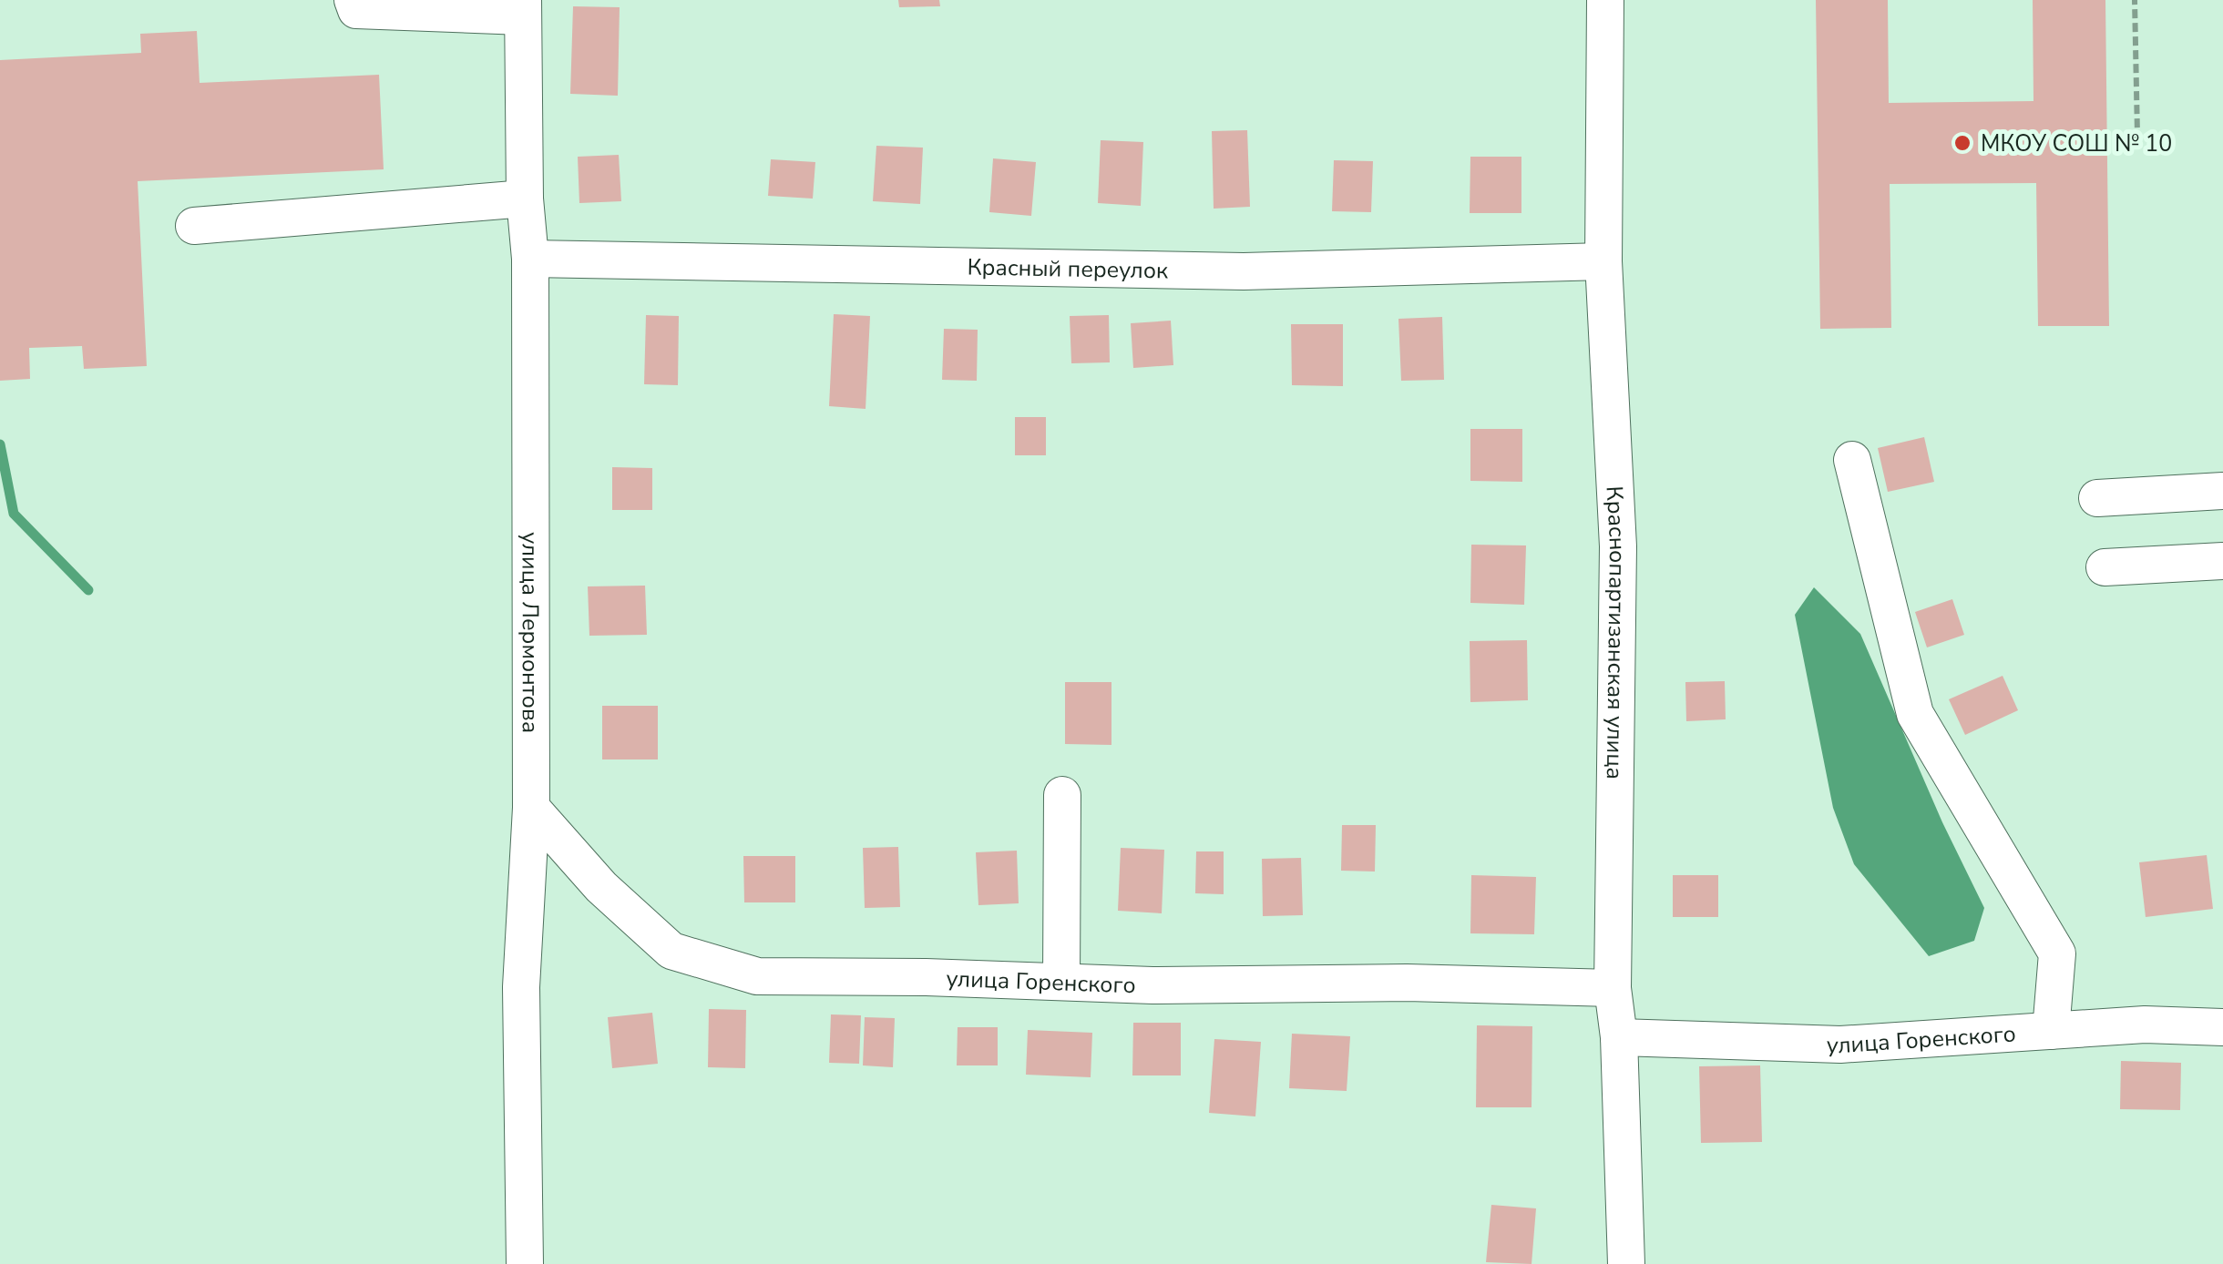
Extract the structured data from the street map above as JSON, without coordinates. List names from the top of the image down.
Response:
{
  "streets": {
    "street": [
      "Красный переулок",
      "улица Лермонтова",
      "Краснопартизанская улица",
      "улица Горенского"
    ]
  },
  "crossings": [
    ["Красный переулок", "улица Лермонтова"],
    ["Красный переулок", "Краснопартизанская улица"],
    ["улица Лермонтова", "улица Горенского"],
    ["Краснопартизанская улица", "улица Горенского"]
  ],
  "places": ["МКОУ СОШ № 10"]
}
